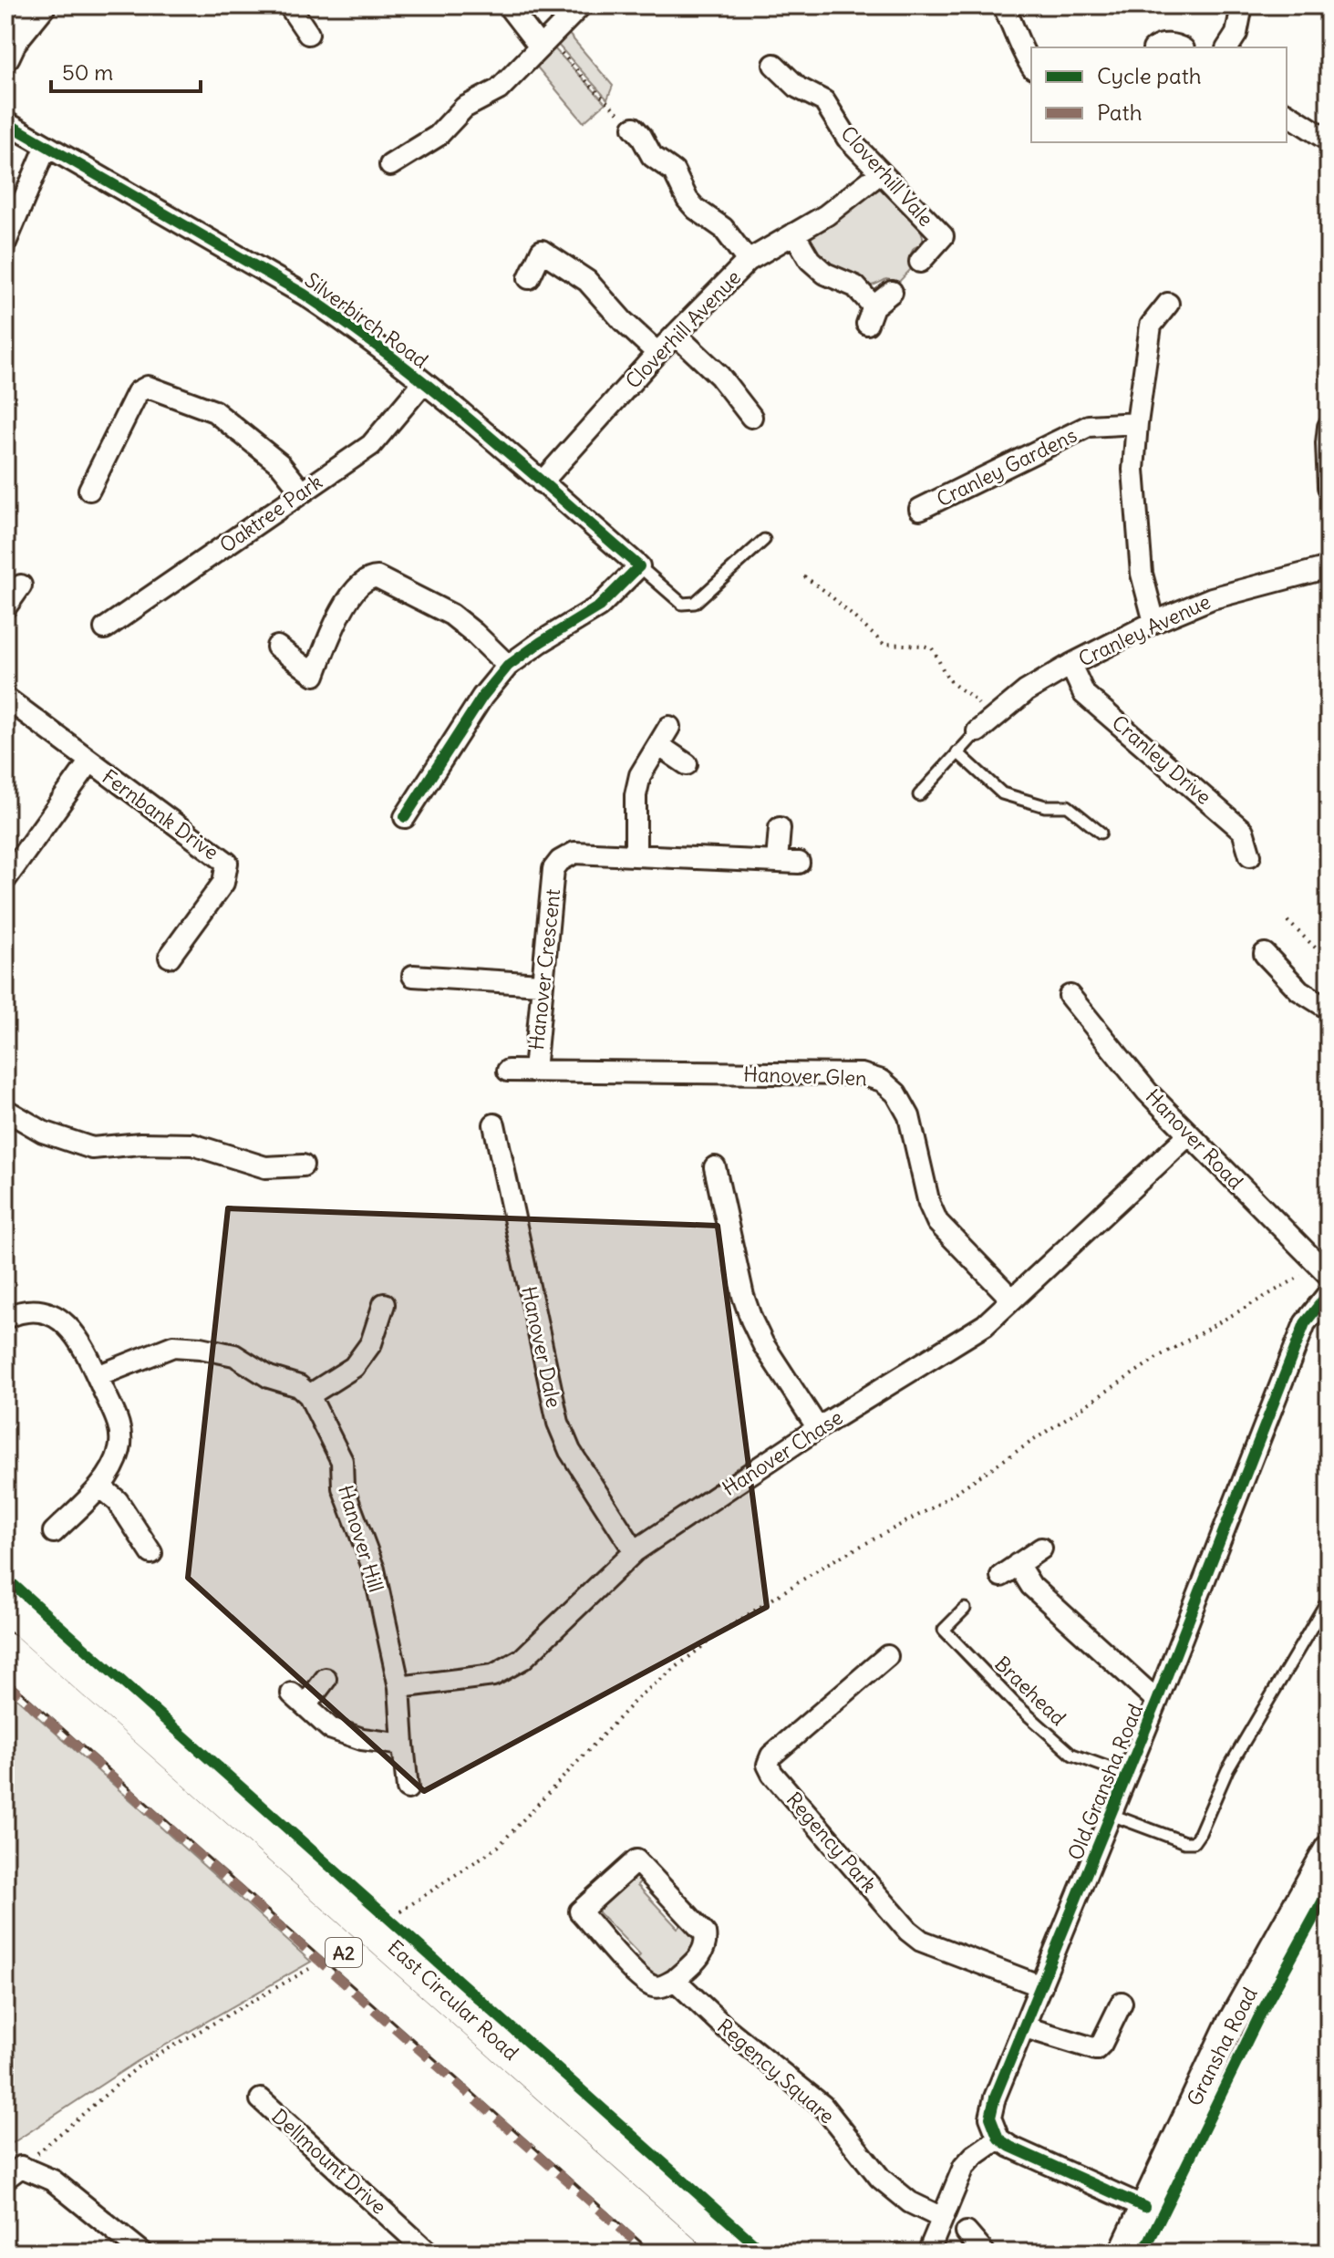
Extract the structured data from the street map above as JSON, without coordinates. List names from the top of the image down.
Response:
{
  "streets": {
    "highway": ["A2", "East Circular Road"],
    "street": [
      "Cloverhill Vale",
      "Silverbirch Road",
      "Cloverhill Avenue",
      "Cranley Gardens",
      "Oaktree Park",
      "Cranley Avenue",
      "Cranley Drive",
      "Fernbank Drive",
      "Hanover Crescent",
      "Hanover Glen",
      "Hanover Road",
      "Hanover Dale",
      "Hanover Chase",
      "Hanover Hill",
      "Old Gransha Road",
      "Regency Park",
      "Gransha Road",
      "Regency Square",
      "Dellmount Drive"
    ],
    "lane": ["Braehead"]
  },
  "crossings": [
    ["Cloverhill Vale", "Cloverhill Avenue"],
    ["Silverbirch Road", "Cloverhill Avenue"],
    ["Silverbirch Road", "Oaktree Park"],
    ["Cranley Avenue", "Cranley Drive"],
    ["Hanover Crescent", "Hanover Glen"],
    ["Hanover Glen", "Hanover Chase"],
    ["Hanover Road", "Hanover Chase"],
    ["Hanover Dale", "Hanover Chase"],
    ["Hanover Chase", "Hanover Hill"],
    ["Braehead", "Old Gransha Road"],
    ["Old Gransha Road", "Regency Park"]
  ],
  "legend": ["Cycle path", "Path"],
  "scale_bar": "50 m"
}
